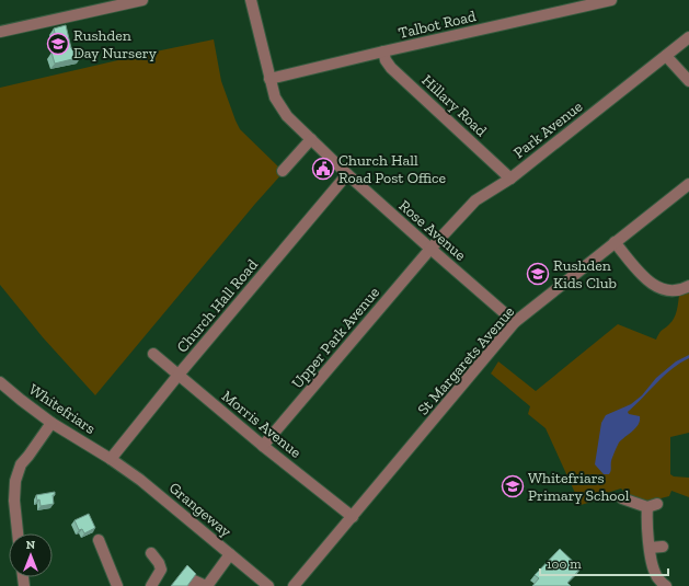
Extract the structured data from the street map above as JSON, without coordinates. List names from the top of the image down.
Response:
{
  "streets": {
    "street": [
      "Talbot Road",
      "Hillary Road",
      "Park Avenue",
      "Rose Avenue",
      "Church Hall Road",
      "Upper Park Avenue",
      "St Margarets Avenue",
      "Whitefriars",
      "Morris Avenue",
      "Grangeway"
    ]
  },
  "crossings": [
    ["Talbot Road", "Hillary Road"],
    ["Talbot Road", "Rose Avenue"],
    ["Hillary Road", "Park Avenue"],
    ["Park Avenue", "Rose Avenue"],
    ["Park Avenue", "Upper Park Avenue"],
    ["Rose Avenue", "Church Hall Road"],
    ["Rose Avenue", "Upper Park Avenue"],
    ["Rose Avenue", "St Margarets Avenue"],
    ["Church Hall Road", "Whitefriars"],
    ["Church Hall Road", "Morris Avenue"],
    ["Church Hall Road", "Grangeway"],
    ["Upper Park Avenue", "Morris Avenue"],
    ["St Margarets Avenue", "Morris Avenue"],
    ["Whitefriars", "Grangeway"]
  ],
  "places": {
    "school or university": ["Rushden Day Nursery", "Rushden Kids Club", "Whitefriars Primary School"],
    "public building": ["Church Hall Road Post Office"]
  },
  "scale_bar": "100 m",
  "north": "top"
}
